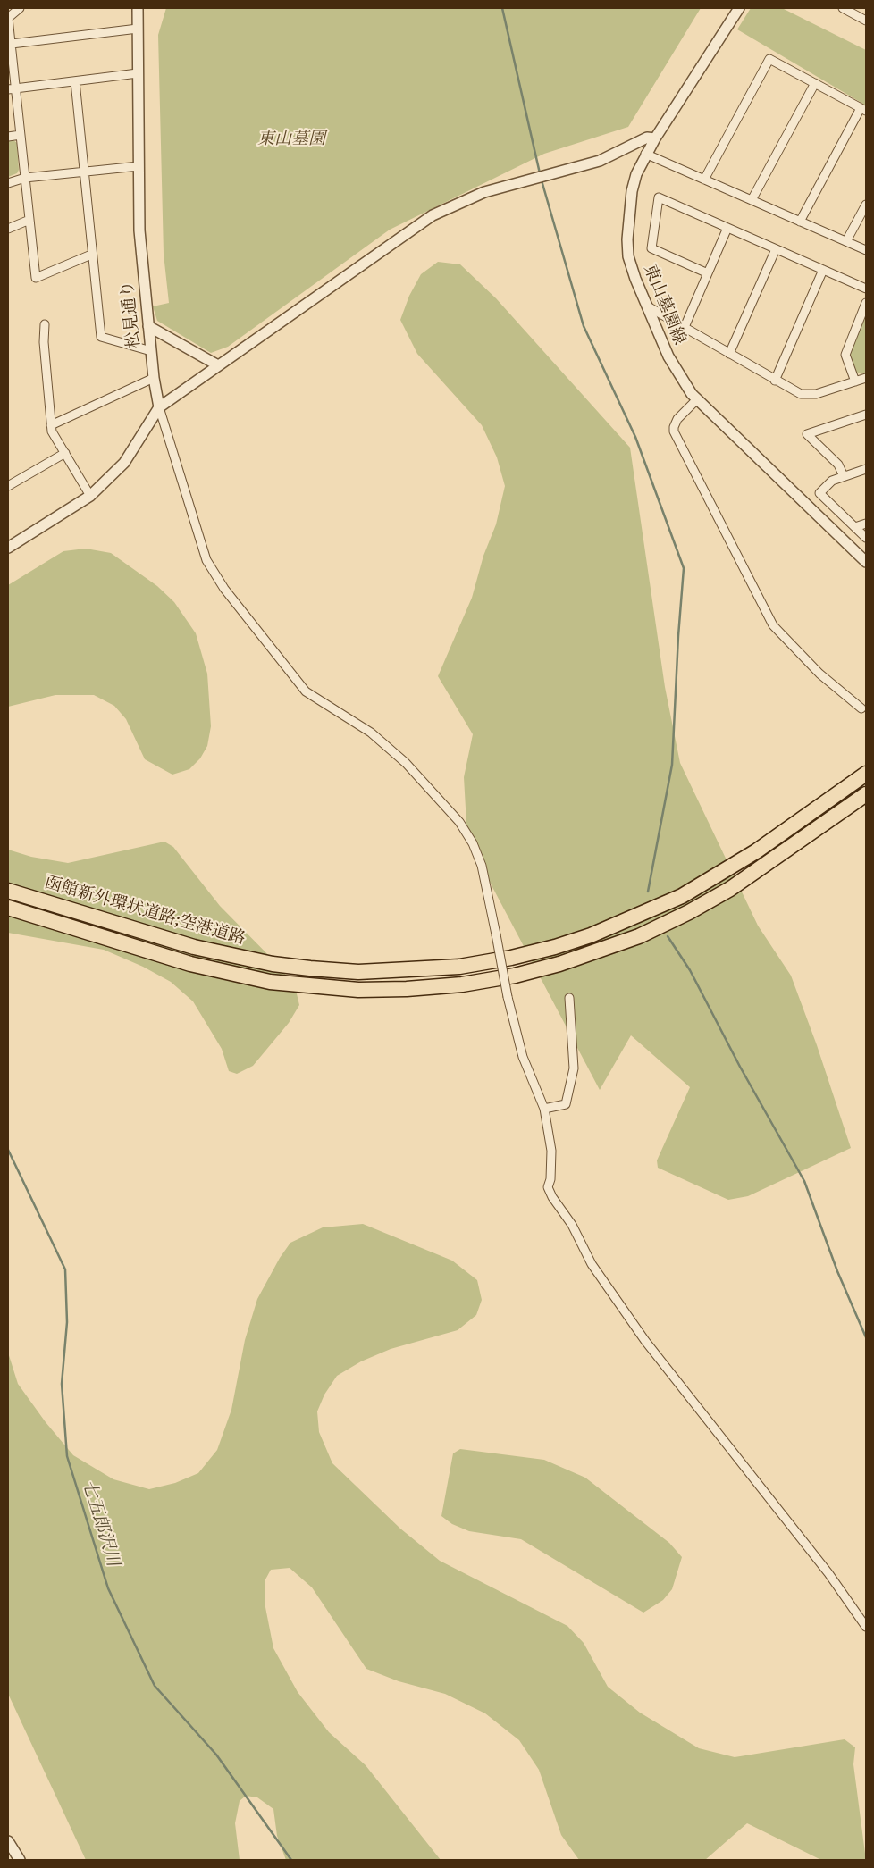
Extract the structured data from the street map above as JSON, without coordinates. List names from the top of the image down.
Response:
{
  "streets": {
    "highway": ["函館新外環状道路;空港道路"],
    "street": ["東山墓園線", "松見通り"]
  },
  "water": ["七五郎沢川"],
  "parks": ["東山墓園"]
}
